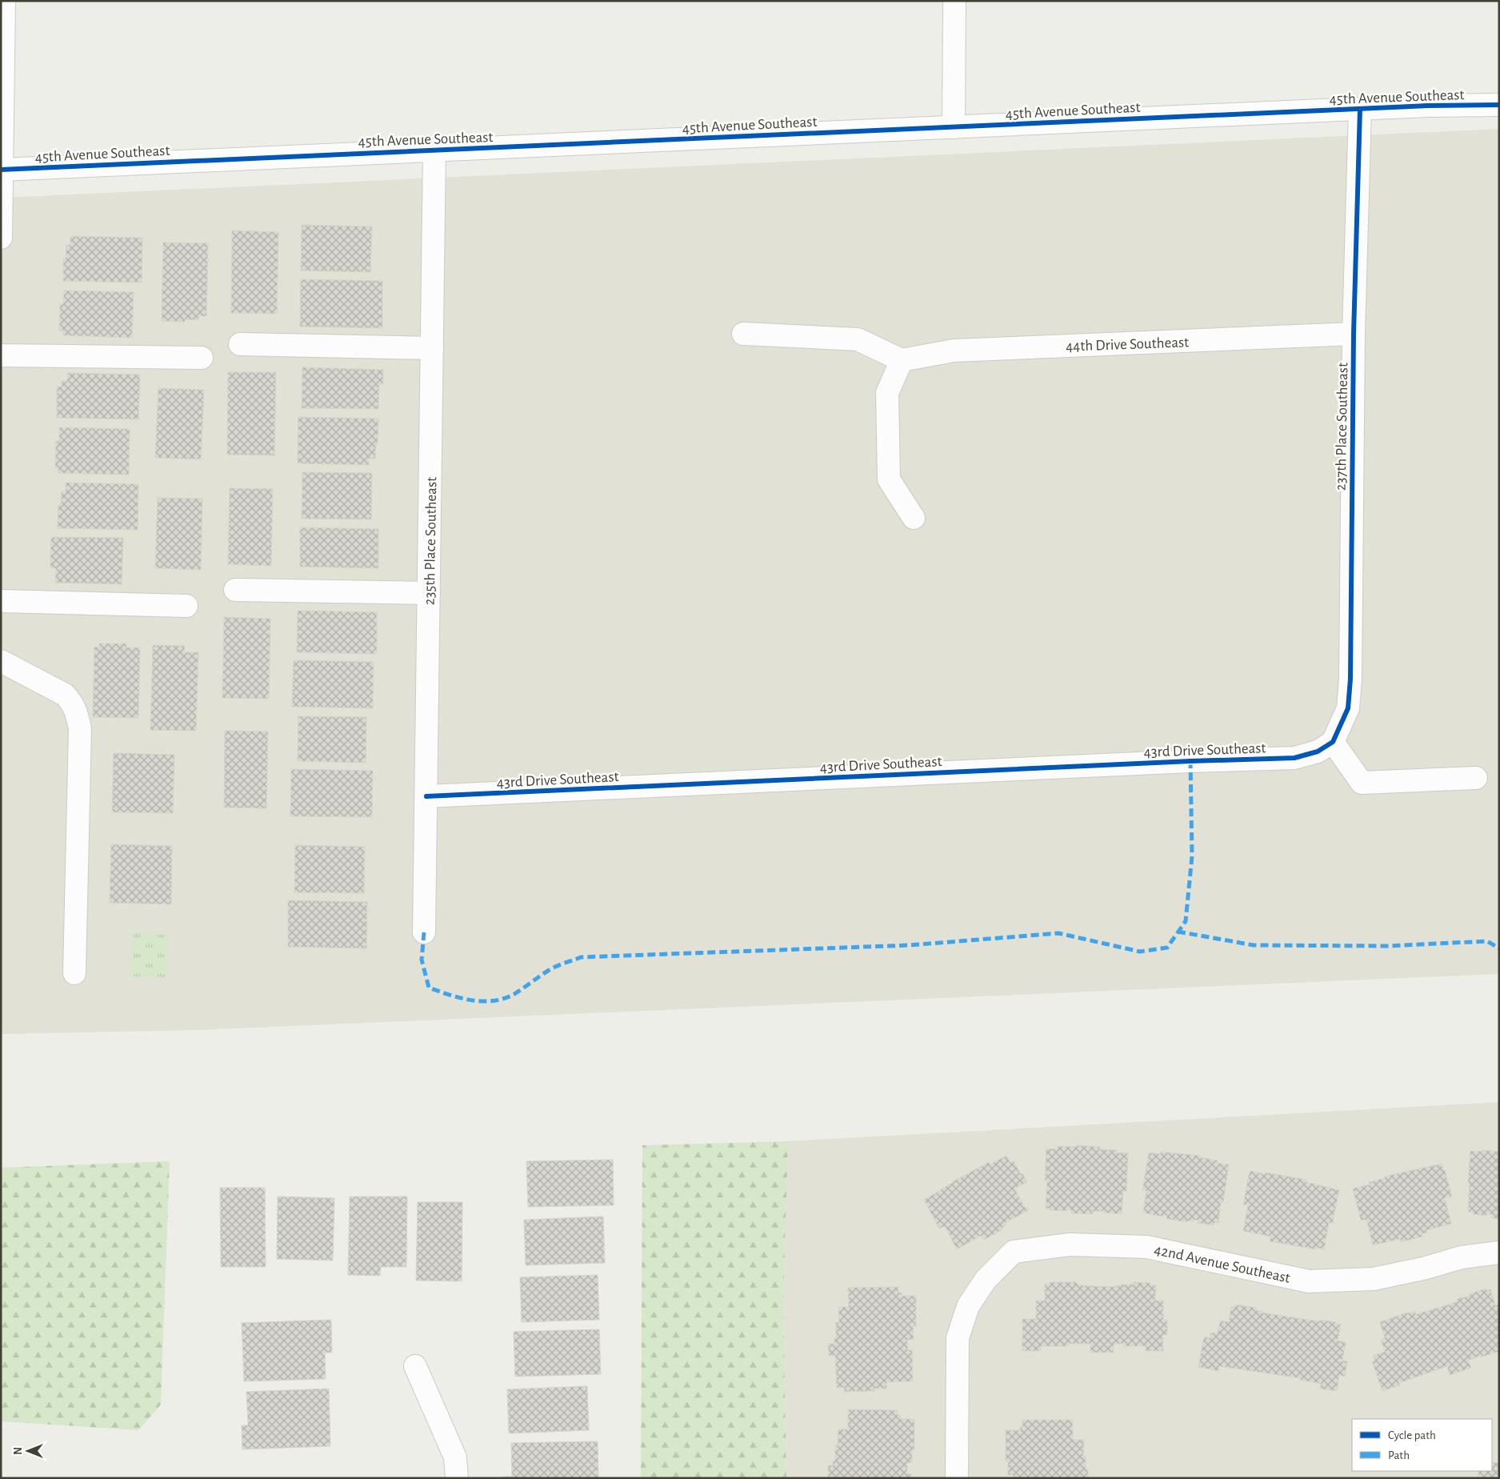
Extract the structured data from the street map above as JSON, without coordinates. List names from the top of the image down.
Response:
{
  "streets": {
    "street": [
      "45th Avenue Southeast",
      "44th Drive Southeast",
      "237th Place Southeast",
      "235th Place Southeast",
      "43rd Drive Southeast",
      "42nd Avenue Southeast"
    ]
  },
  "crossings": [
    ["45th Avenue Southeast", "237th Place Southeast"],
    ["45th Avenue Southeast", "235th Place Southeast"],
    ["44th Drive Southeast", "237th Place Southeast"],
    ["237th Place Southeast", "43rd Drive Southeast"],
    ["235th Place Southeast", "43rd Drive Southeast"]
  ],
  "legend": ["Cycle path", "Path"],
  "north": "left"
}
